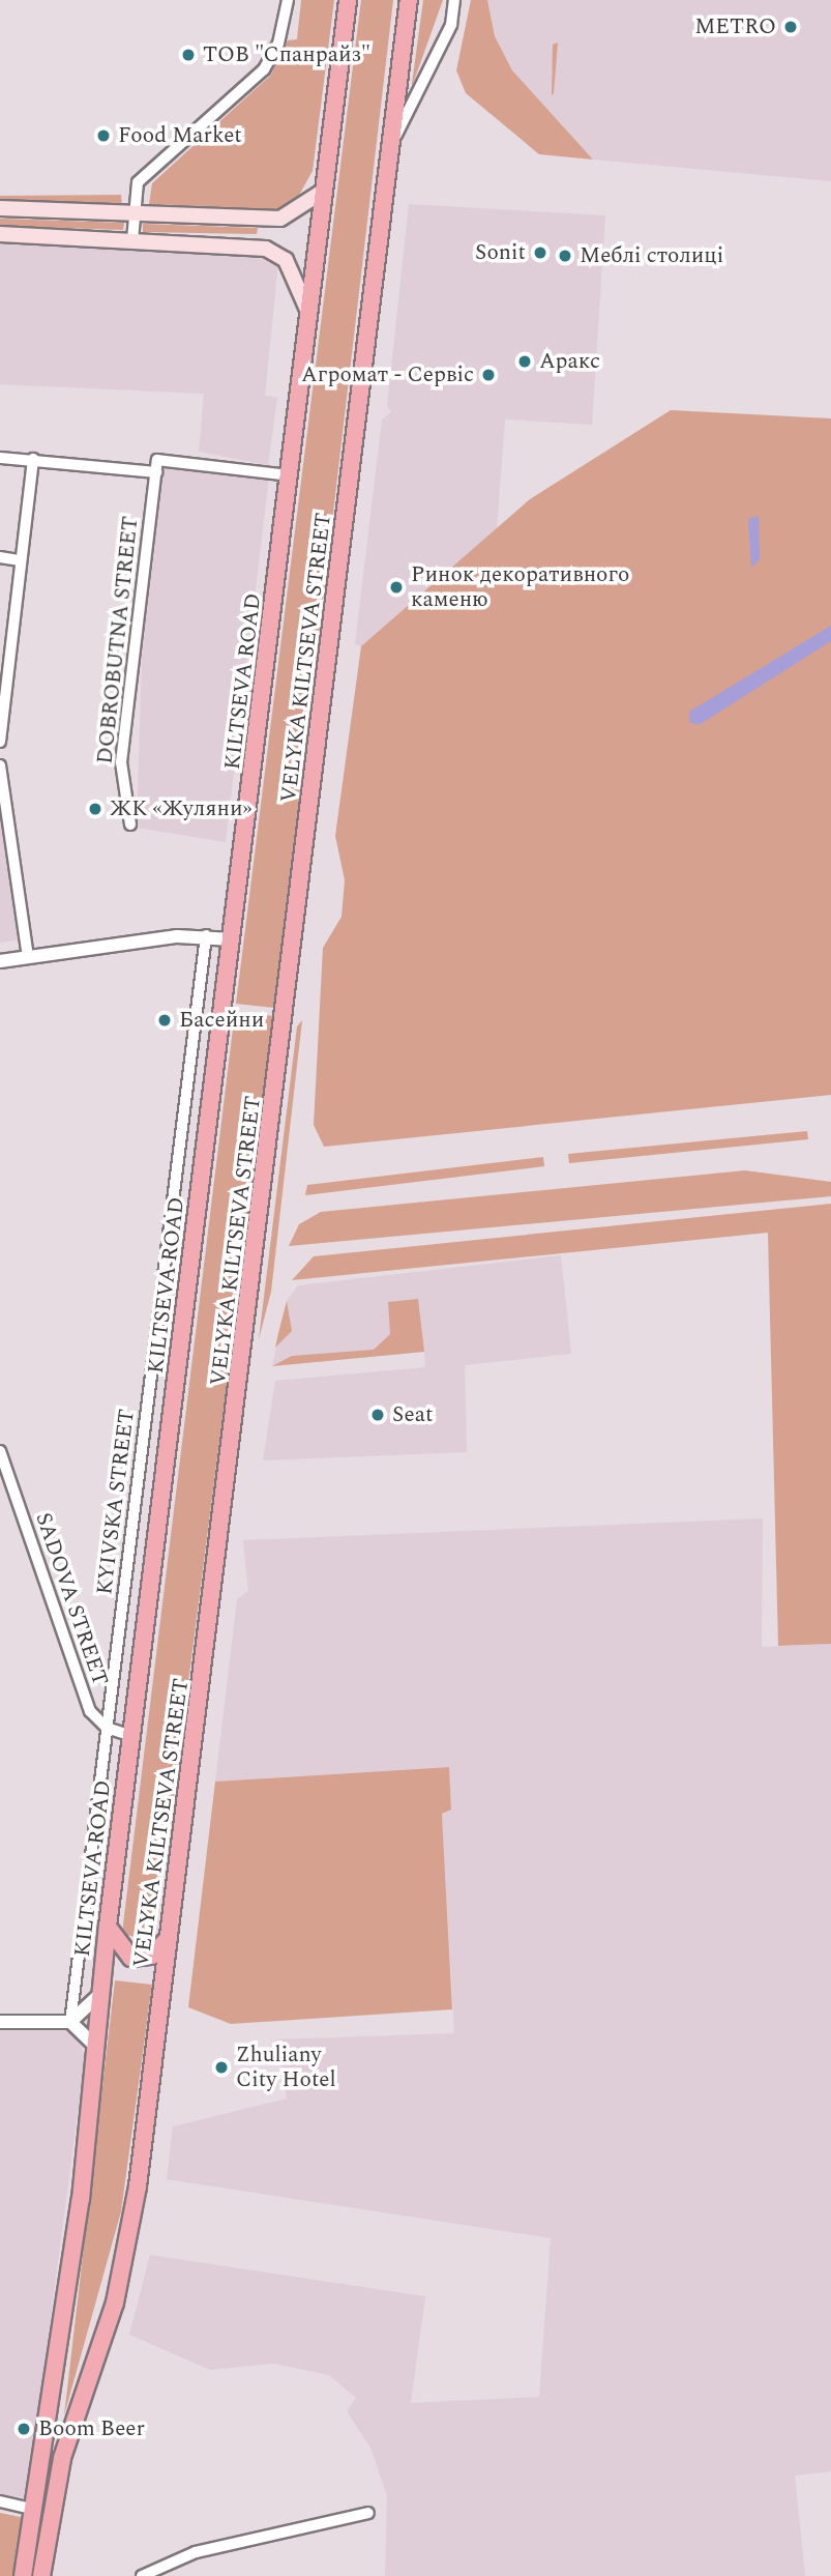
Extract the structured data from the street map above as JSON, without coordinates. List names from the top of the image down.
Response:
{
  "streets": {
    "highway": ["VELYKA KILTSEVA STREET", "KILTSEVA ROAD"],
    "street": ["DOBROBUTNA STREET", "KYIVSKA STREET", "SADOVA STREET"]
  },
  "crossings": [
    ["DOBROBUTNA STREET", "KILTSEVA ROAD"],
    ["KYIVSKA STREET", "SADOVA STREET"]
  ],
  "places": [
    "METRO",
    "ТОВ \"Спанрайз\"",
    "Food Market",
    "Sonit",
    "Меблі столиці",
    "Аракс",
    "Агромат - Сервіс",
    "Ринок декоративного каменю",
    "ЖК «Жуляни»",
    "Басейни",
    "Seat",
    "Zhuliany City Hotel",
    "Boom Beer"
  ]
}
